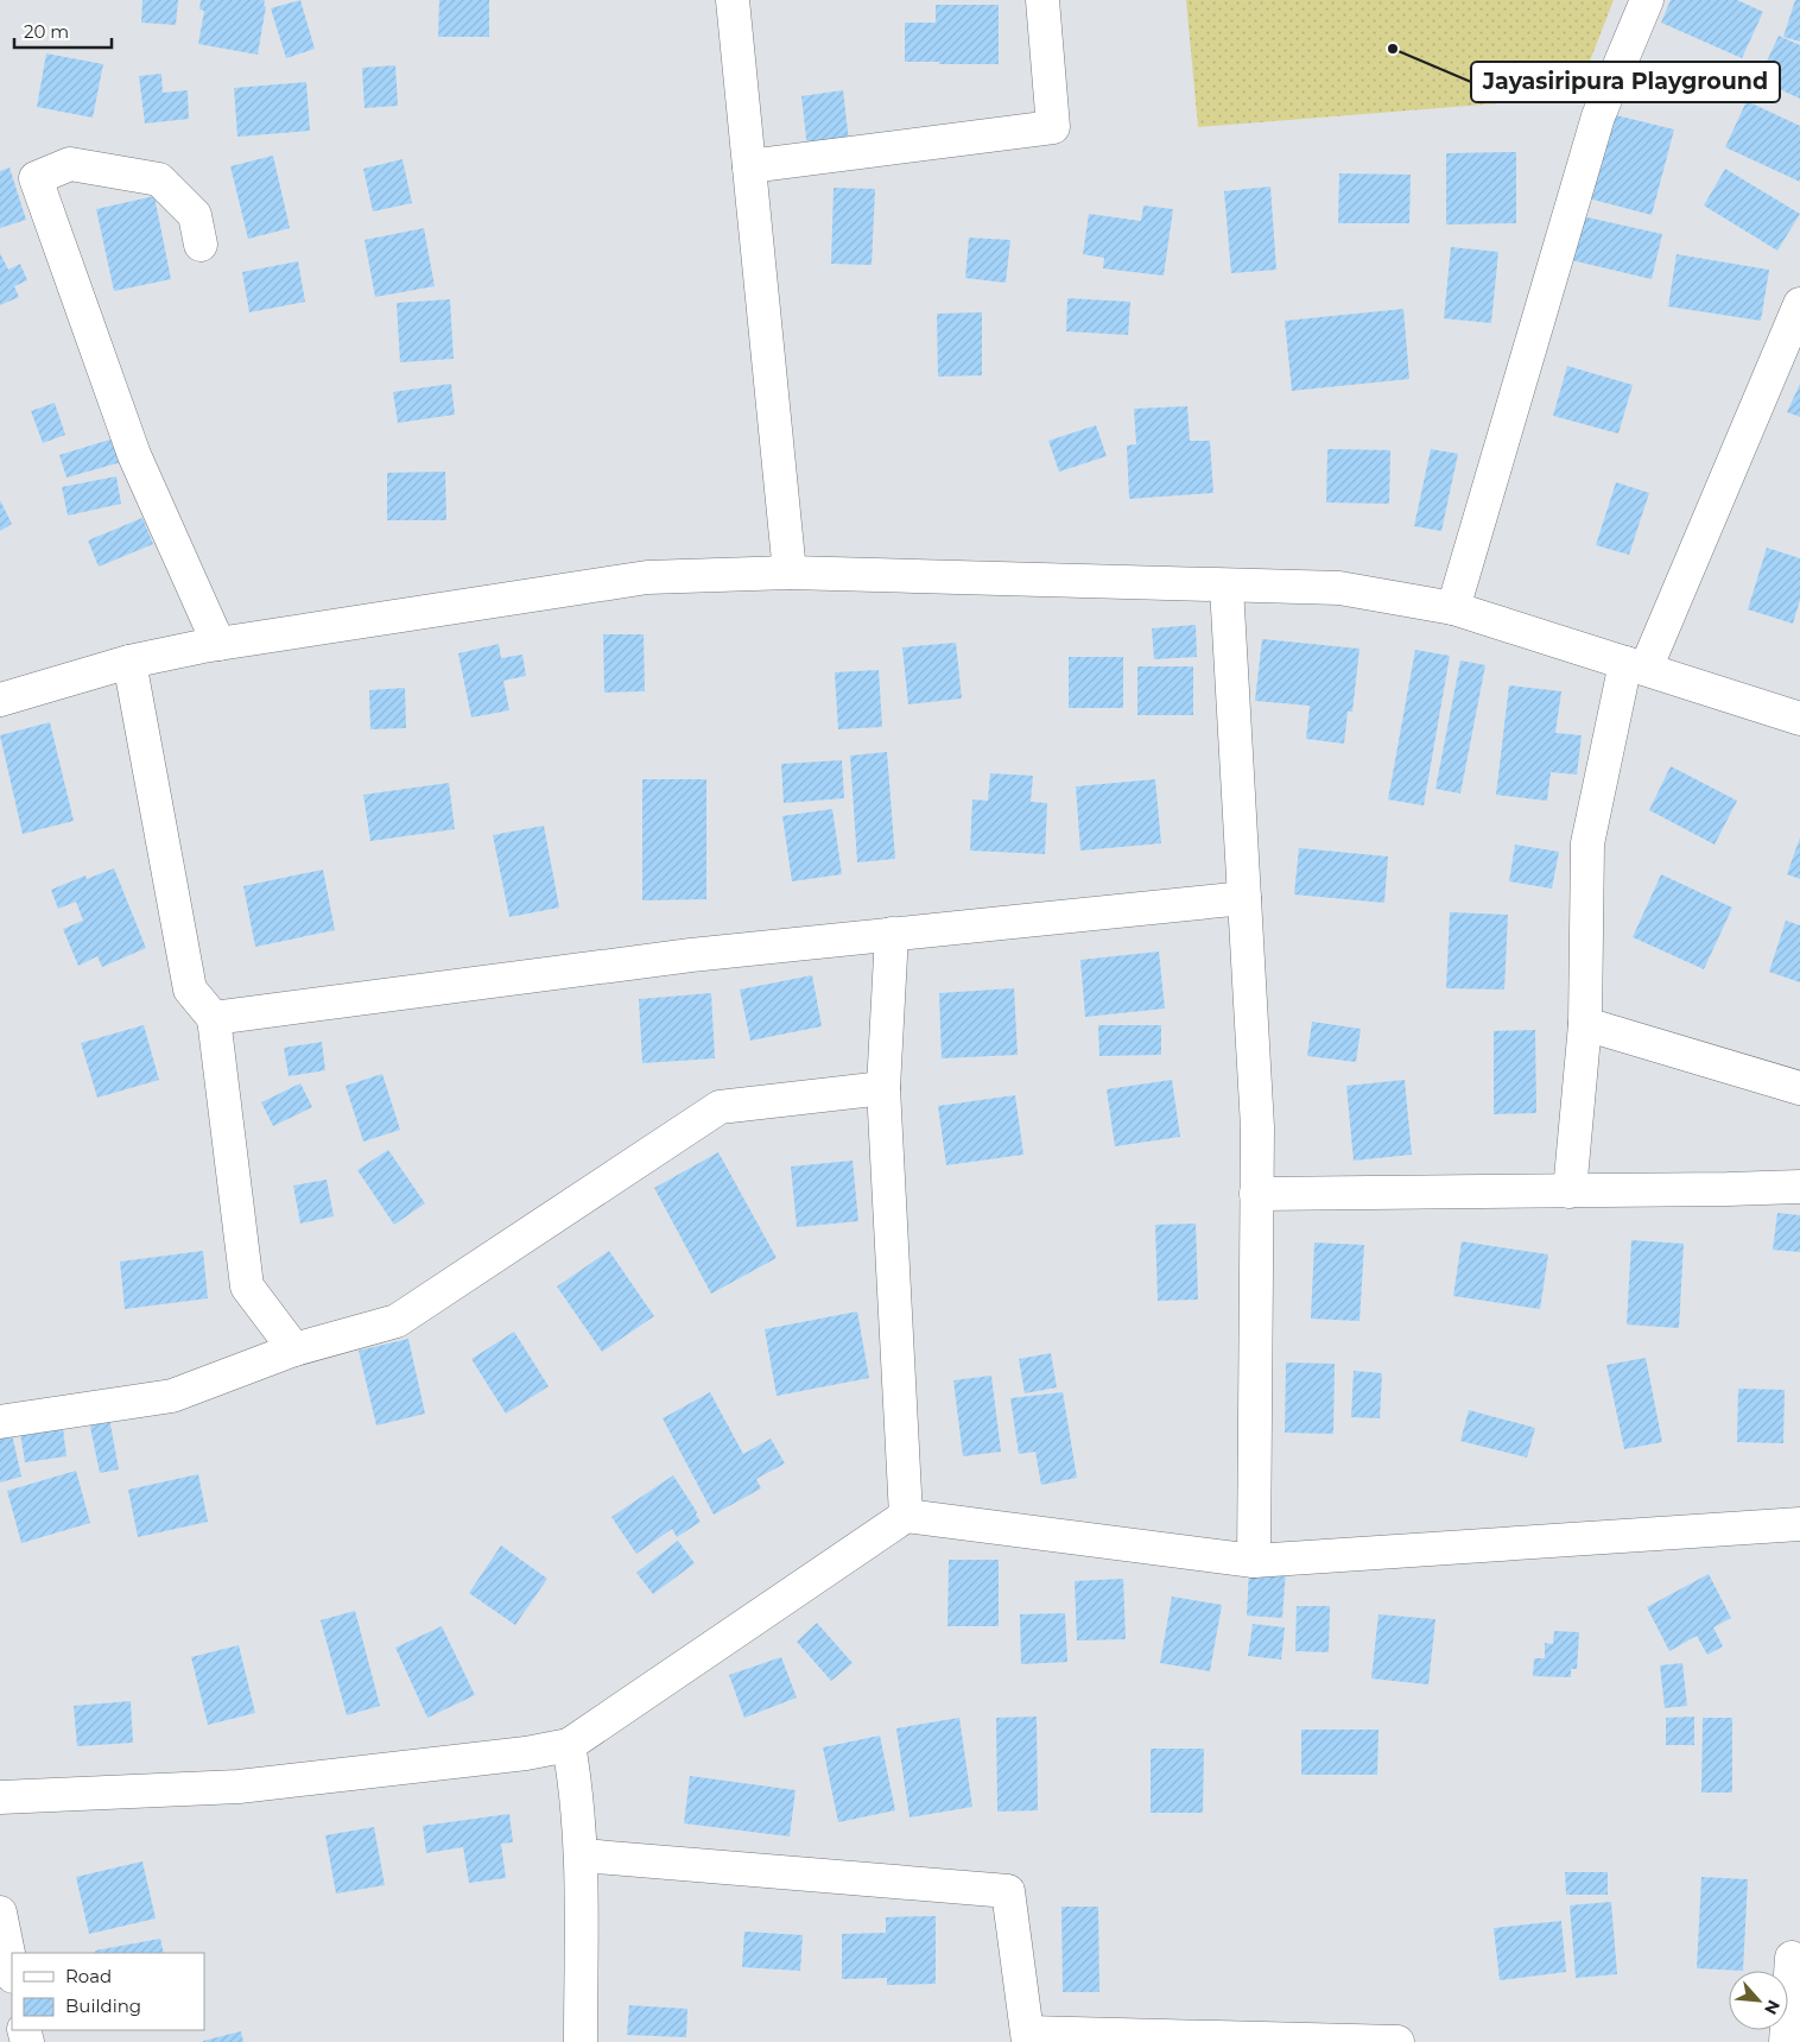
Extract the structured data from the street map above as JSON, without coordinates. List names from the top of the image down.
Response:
{
  "places": ["Jayasiripura Playground"],
  "legend": ["Road", "Building"],
  "scale_bar": "20 m",
  "north": "bottom right"
}
